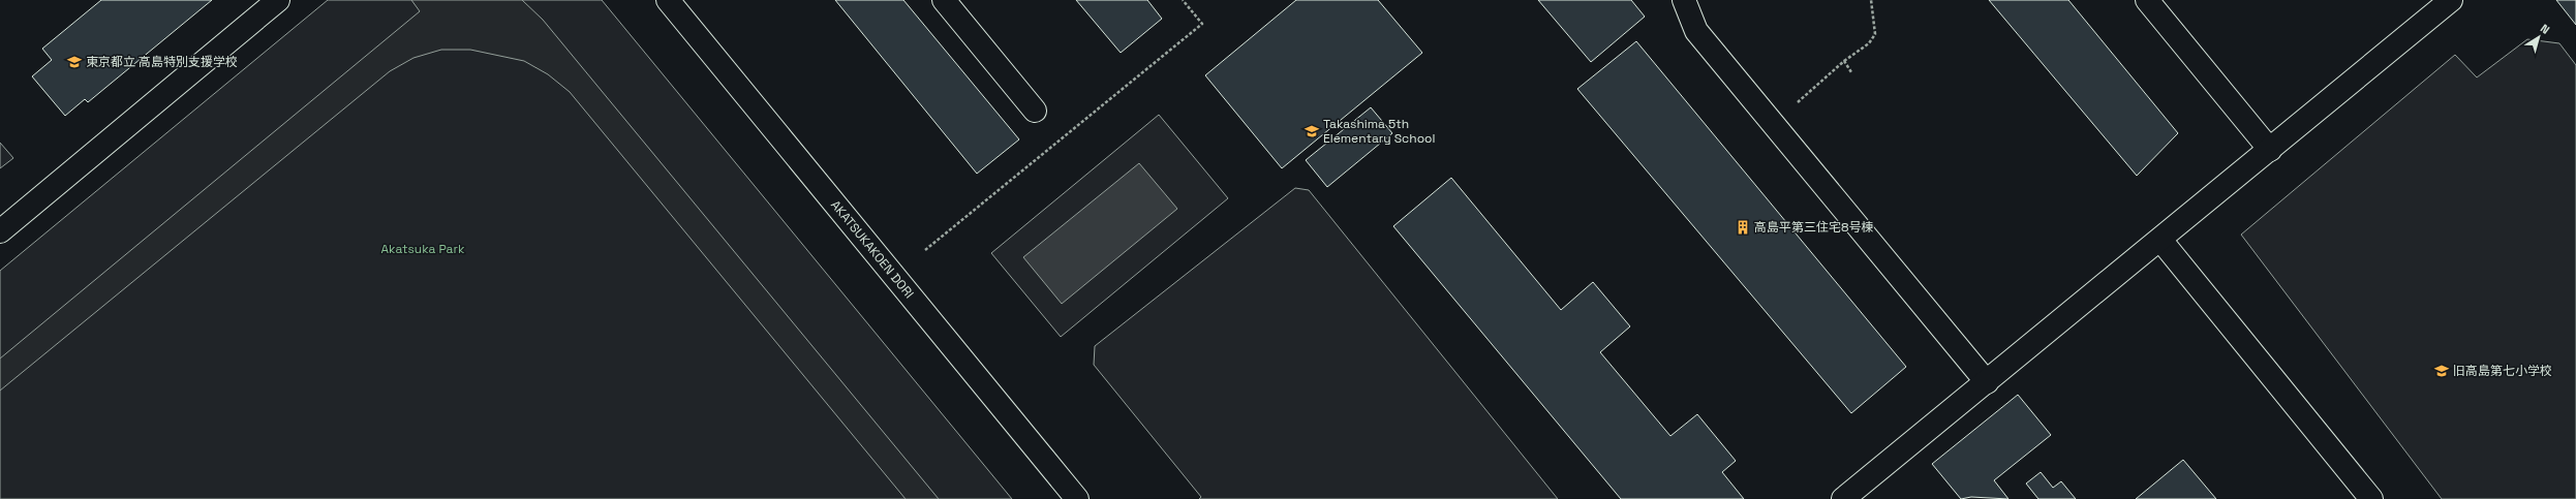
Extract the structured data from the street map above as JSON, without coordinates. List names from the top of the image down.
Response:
{
  "streets": {
    "street": ["AKATSUKAKOEN DORI"]
  },
  "parks": ["Akatsuka Park"],
  "places": {
    "school or university": ["東京都立 高島特別支援学校", "Takashima 5th Elementary School", "旧高島第七小学校"],
    "building": ["高島平第三住宅8号棟"]
  },
  "north": "top right"
}
